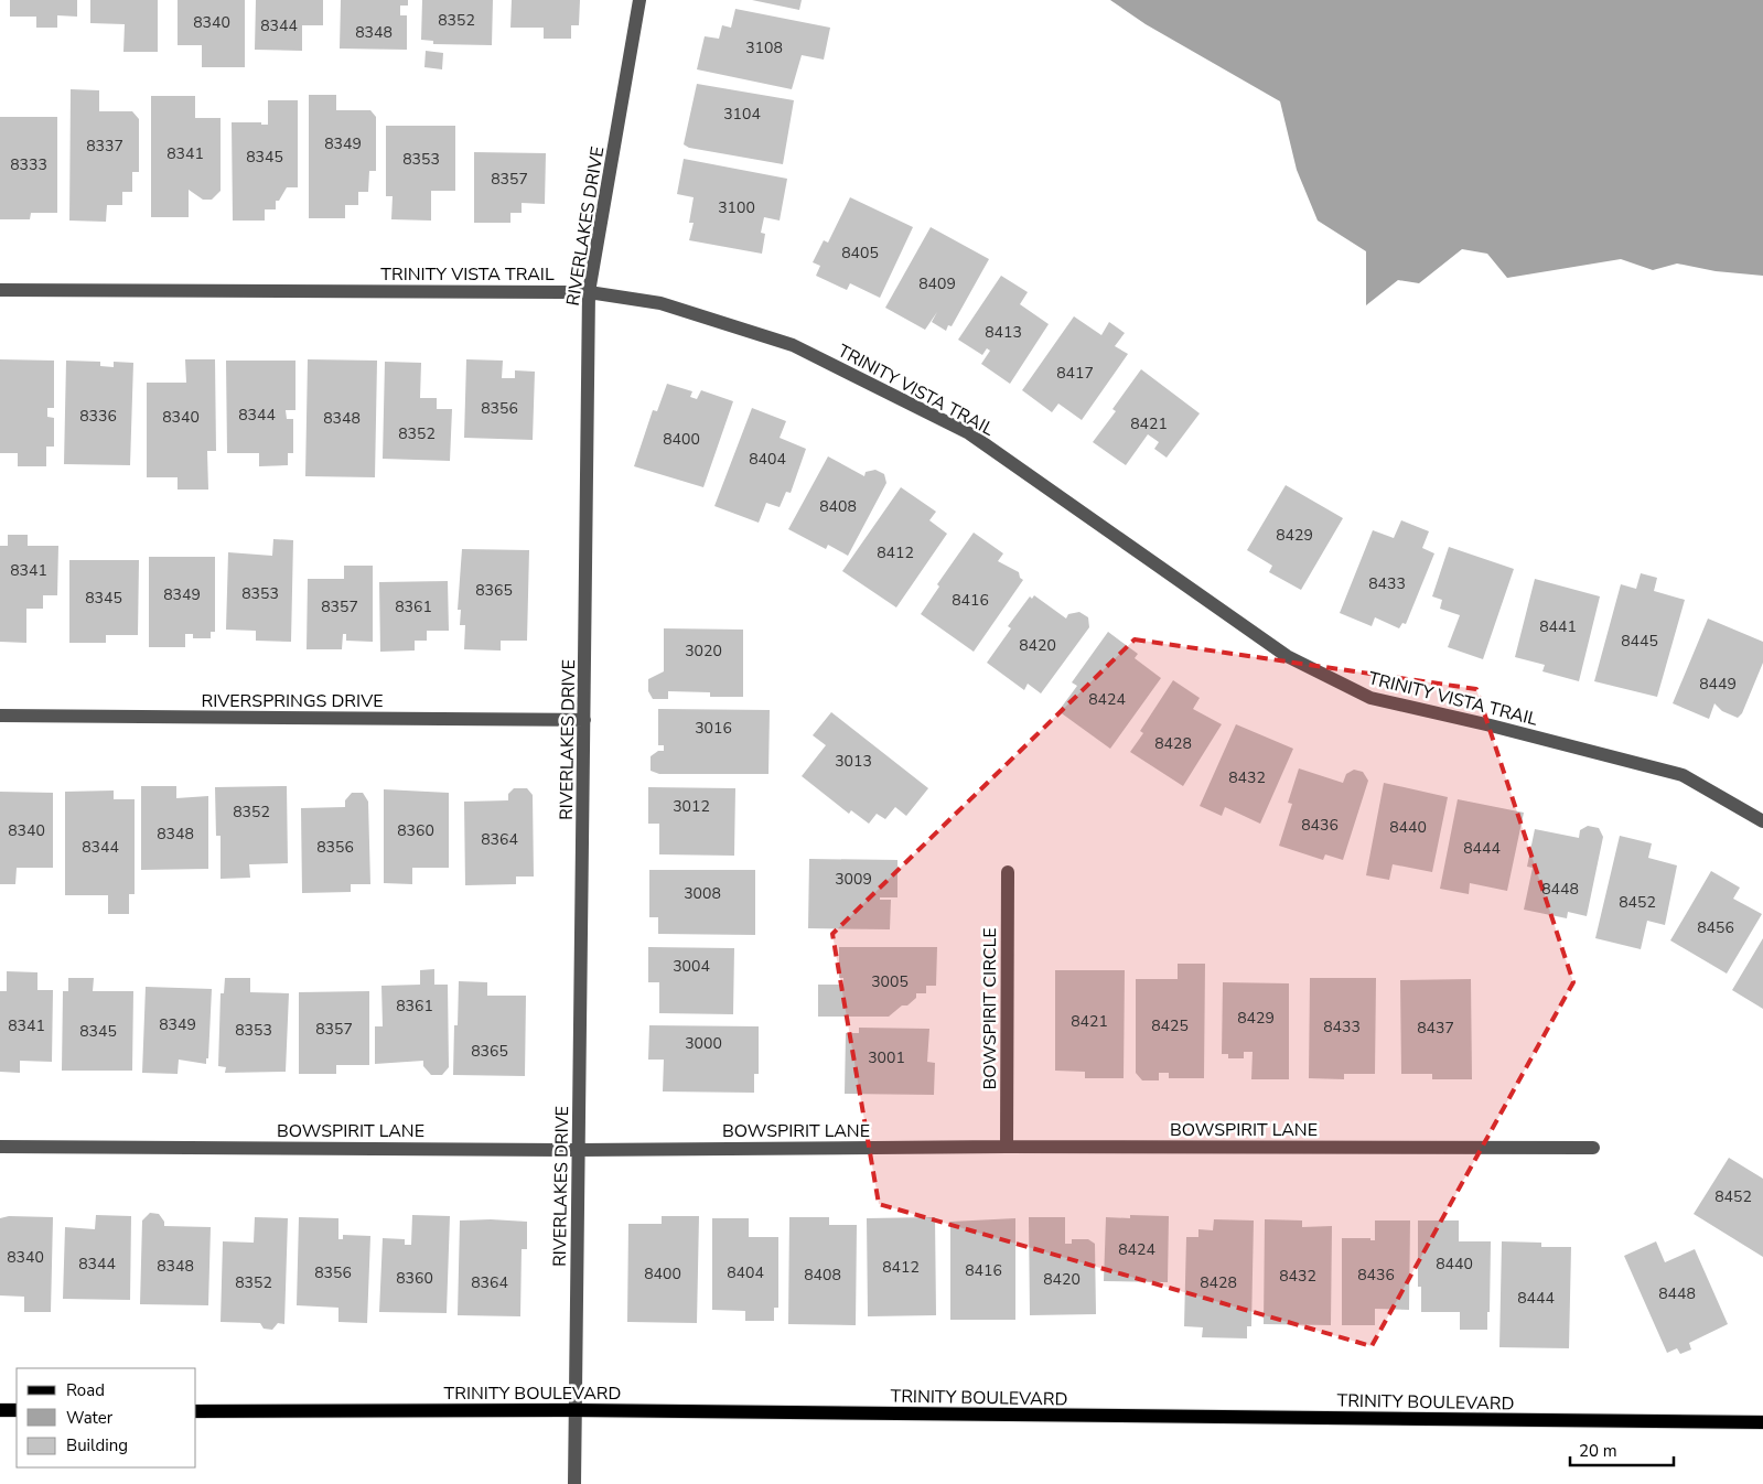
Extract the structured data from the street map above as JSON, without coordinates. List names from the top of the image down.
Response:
{
  "streets": {
    "main road": ["TRINITY BOULEVARD"],
    "street": [
      "RIVERLAKES DRIVE",
      "TRINITY VISTA TRAIL",
      "RIVERSPRINGS DRIVE",
      "BOWSPIRIT CIRCLE",
      "BOWSPIRIT LANE"
    ]
  },
  "crossings": [
    ["RIVERLAKES DRIVE", "TRINITY VISTA TRAIL"],
    ["RIVERLAKES DRIVE", "RIVERSPRINGS DRIVE"],
    ["RIVERLAKES DRIVE", "BOWSPIRIT LANE"],
    ["RIVERLAKES DRIVE", "TRINITY BOULEVARD"],
    ["BOWSPIRIT CIRCLE", "BOWSPIRIT LANE"]
  ],
  "house_numbers": [
    "8352",
    "8340",
    "8344",
    "8348",
    "3108",
    "3104",
    "8349",
    "8337",
    "8341",
    "8345",
    "8353",
    "8333",
    "8357",
    "3100",
    "8405",
    "8409",
    "8413",
    "8417",
    "8356",
    "8344",
    "8336",
    "8340",
    "8348",
    "8421",
    "8352",
    "8400",
    "8404",
    "8408",
    "8429",
    "8412",
    "8341",
    "8433",
    "8365",
    "8353",
    "8349",
    "8345",
    "8416",
    "8357",
    "8361",
    "8441",
    "8445",
    "8420",
    "3020",
    "8449",
    "8424",
    "3016",
    "8428",
    "3013",
    "8432",
    "3012",
    "8352",
    "8436",
    "8440",
    "8340",
    "8360",
    "8348",
    "8364",
    "8344",
    "8356",
    "8444",
    "3009",
    "8448",
    "3008",
    "8452",
    "8456",
    "3004",
    "3005",
    "8361",
    "8429",
    "8421",
    "8349",
    "8341",
    "8425",
    "8433",
    "8437",
    "8357",
    "8353",
    "8345",
    "3000",
    "8365",
    "3001",
    "8452",
    "8424",
    "8340",
    "8344",
    "8440",
    "8348",
    "8412",
    "8416",
    "8356",
    "8404",
    "8400",
    "8408",
    "8436",
    "8432",
    "8360",
    "8420",
    "8352",
    "8364",
    "8428",
    "8448",
    "8444"
  ],
  "legend": ["Road", "Water", "Building"],
  "scale_bar": "20 m"
}
